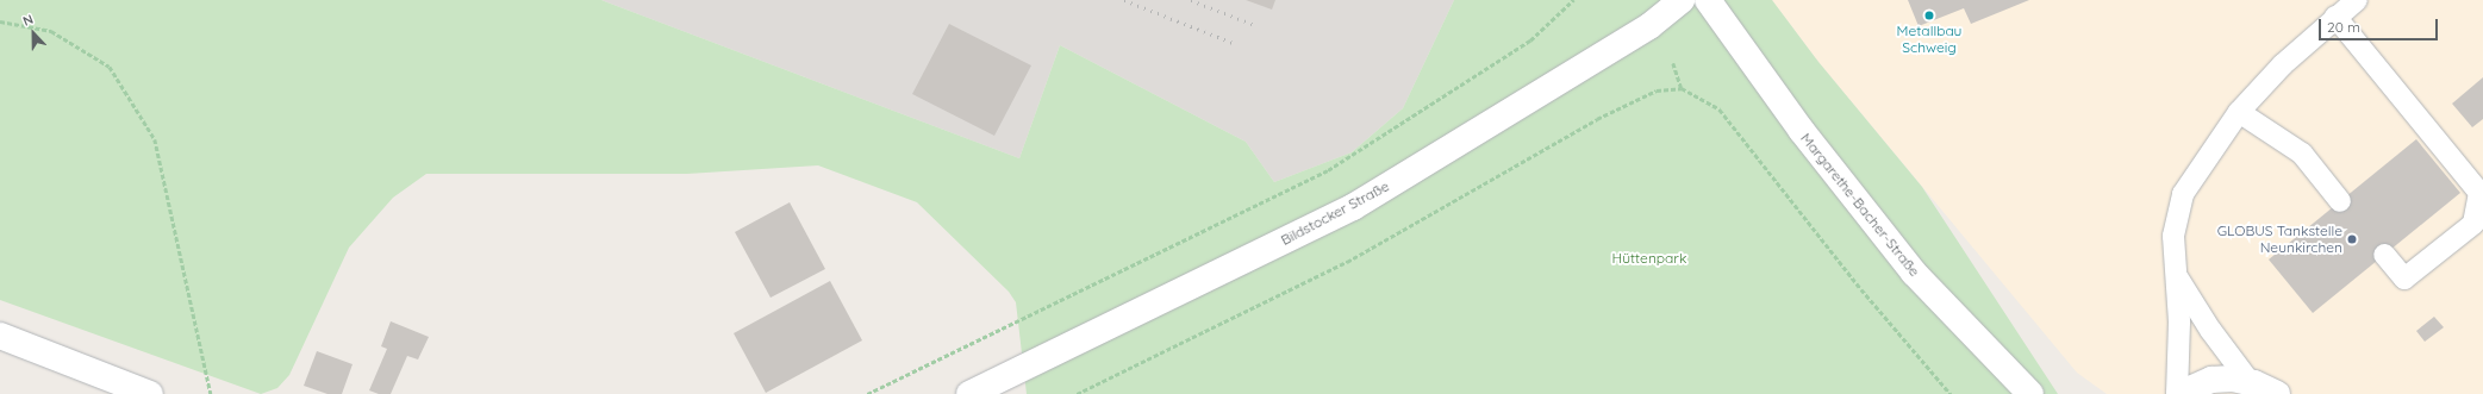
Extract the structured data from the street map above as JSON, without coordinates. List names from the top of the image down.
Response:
{
  "streets": {
    "main road": ["Margarethe-Bacher-Straße", "Bildstocker Straße"]
  },
  "parks": ["Hüttenpark"],
  "places": ["Metallbau Schweig", "GLOBUS Tankstelle Neunkirchen"],
  "scale_bar": "20 m",
  "north": "top"
}
